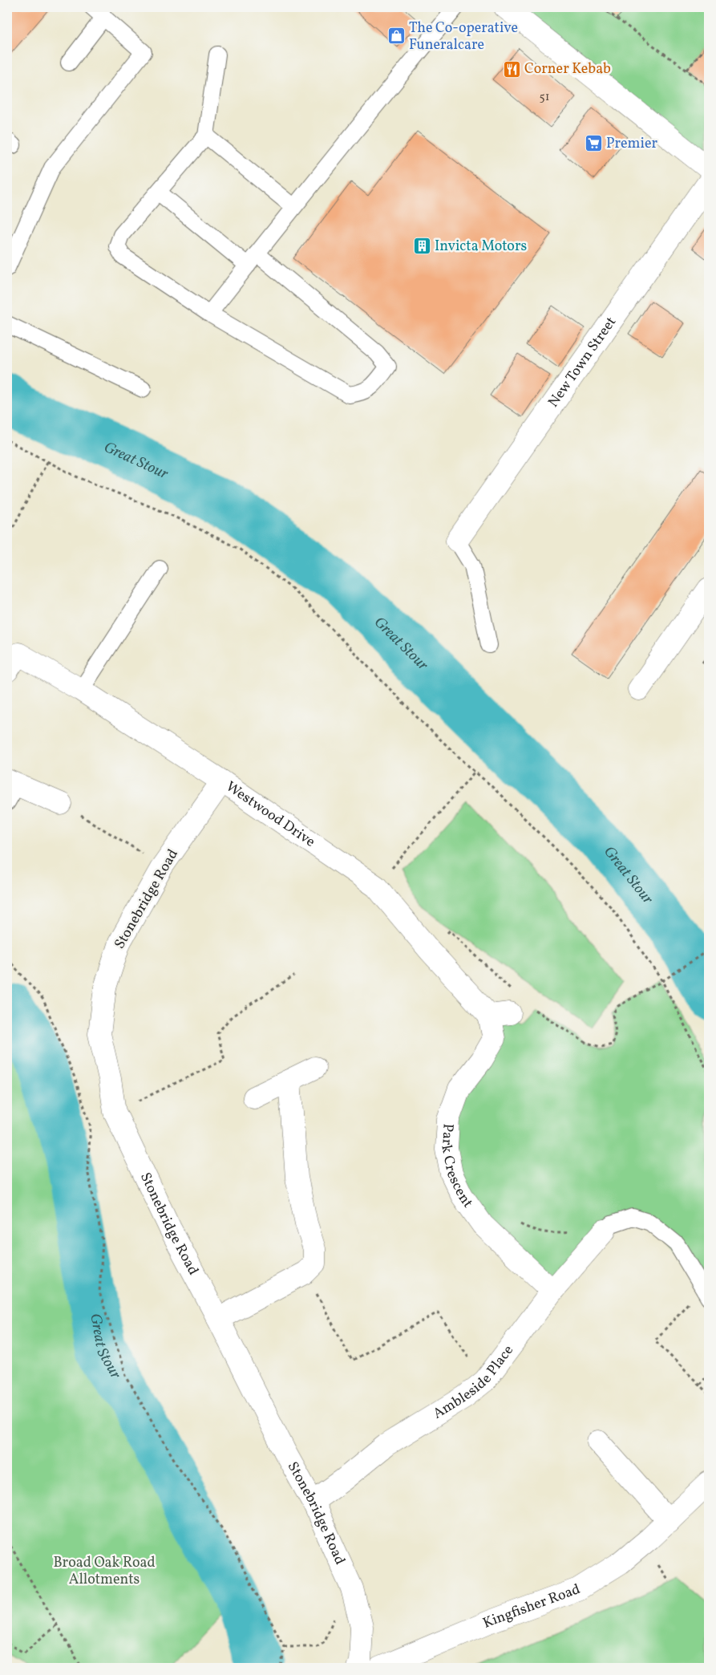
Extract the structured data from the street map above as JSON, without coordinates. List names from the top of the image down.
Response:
{
  "streets": {
    "main road": [
      "New Town Street",
      "Westwood Drive",
      "Stonebridge Road",
      "Park Crescent",
      "Ambleside Place",
      "Kingfisher Road"
    ]
  },
  "crossings": [
    ["Westwood Drive", "Stonebridge Road"],
    ["Westwood Drive", "Park Crescent"],
    ["Stonebridge Road", "Ambleside Place"],
    ["Park Crescent", "Ambleside Place"]
  ],
  "water": ["Great Stour"],
  "parks": ["Broad Oak Road Allotments"],
  "places": {
    "shop": ["The Co-operative Funeralcare"],
    "restaurant": ["Corner Kebab"],
    "supermarket": ["Premier"],
    "building": ["Invicta Motors"]
  },
  "house_numbers": ["51"]
}
